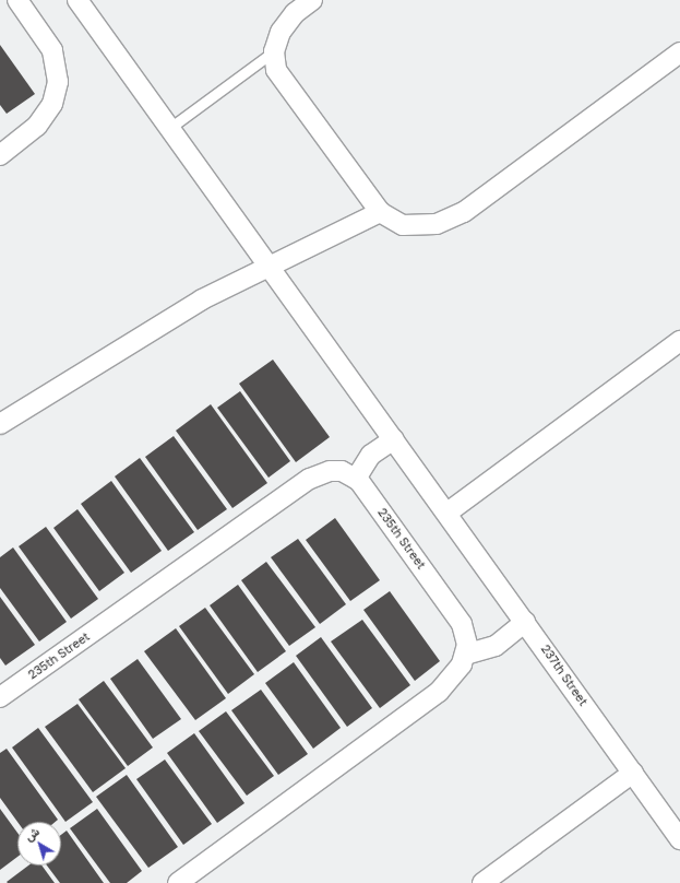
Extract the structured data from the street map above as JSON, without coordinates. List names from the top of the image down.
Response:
{
  "streets": {
    "street": ["235th Street", "237th Street"]
  },
  "north": "top left"
}
